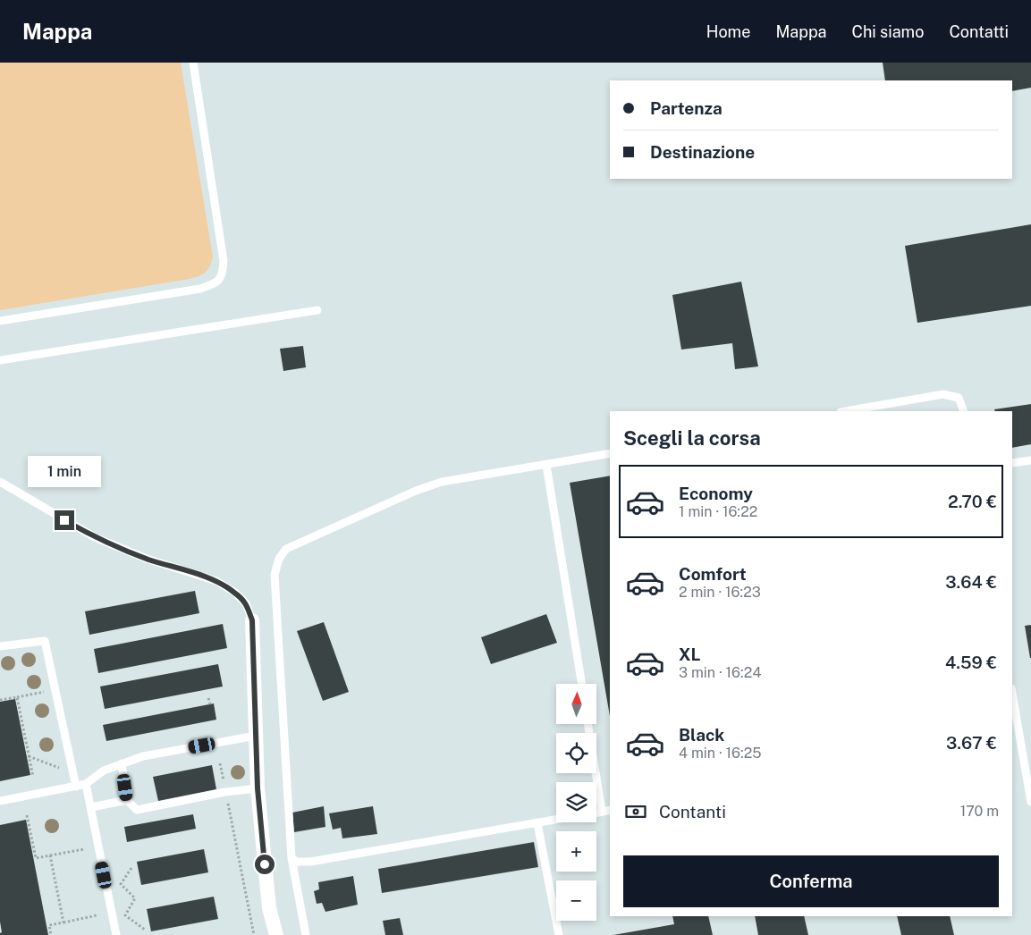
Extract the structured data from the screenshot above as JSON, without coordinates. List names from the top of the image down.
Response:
{
  "north": "top",
  "page": {
    "header": "Mappa",
    "nav": [
      "Home",
      "Mappa",
      "Chi siamo",
      "Contatti"
    ],
    "banner": ["Partenza", "Destinazione"],
    "heading": "Scegli la corsa",
    "bubble": "1 min",
    "list": [
      {
        "name": "Economy",
        "note": "1 min · 16:22",
        "value": "2.70 €"
      },
      {
        "name": "Comfort",
        "note": "2 min · 16:23",
        "value": "3.64 €"
      },
      {
        "name": "XL",
        "note": "3 min · 16:24",
        "value": "4.59 €"
      },
      {
        "name": "Black",
        "note": "4 min · 16:25",
        "value": "3.67 €"
      }
    ],
    "map_buttons": ["+", "−"],
    "pay": ["Contanti", "170 m"],
    "buttons": "Conferma"
  }
}
